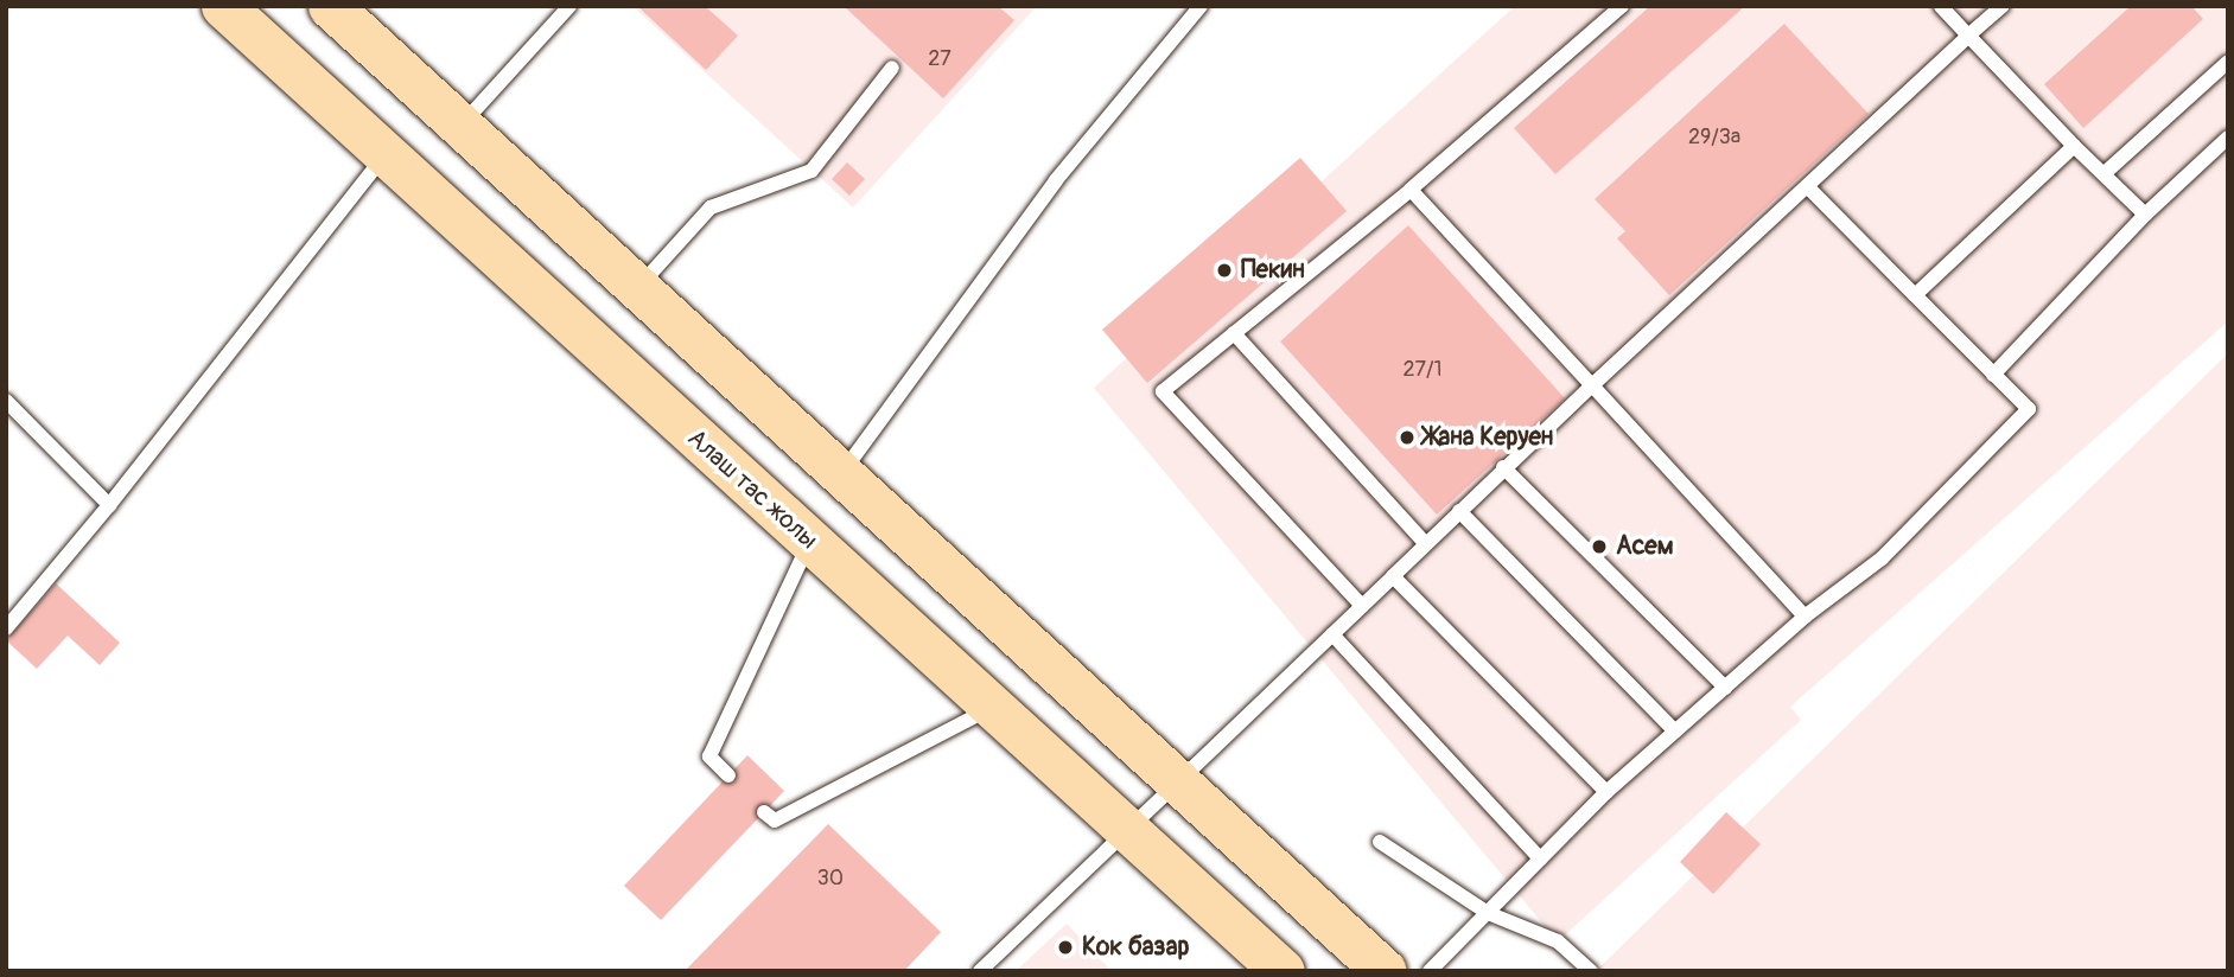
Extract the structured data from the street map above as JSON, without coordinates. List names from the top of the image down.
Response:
{
  "streets": {
    "main road": ["Алаш тас жолы"]
  },
  "places": [
    "Пекин",
    "Жана Керуен",
    "Асем",
    "Кок базар"
  ],
  "house_numbers": [
    "27",
    "29/3а",
    "27/1",
    "30"
  ]
}
